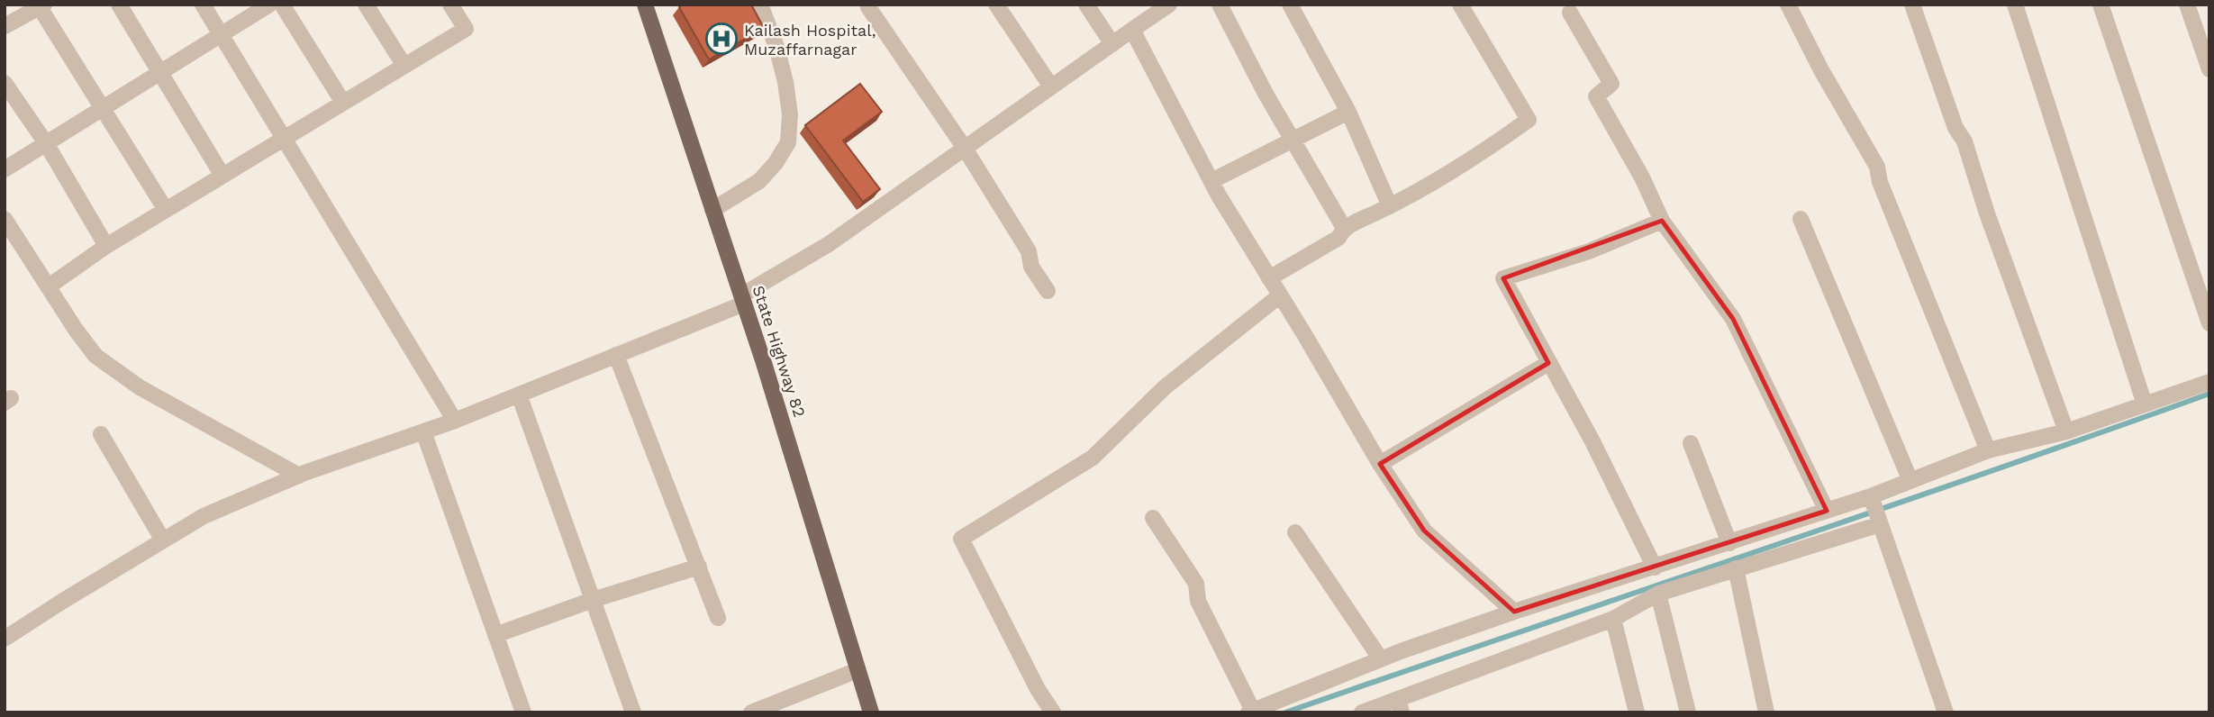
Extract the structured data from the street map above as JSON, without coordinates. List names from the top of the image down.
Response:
{
  "streets": {
    "main road": ["State Highway 82"]
  },
  "places": {
    "hospital": ["Kailash Hospital, Muzaffarnagar"]
  }
}
